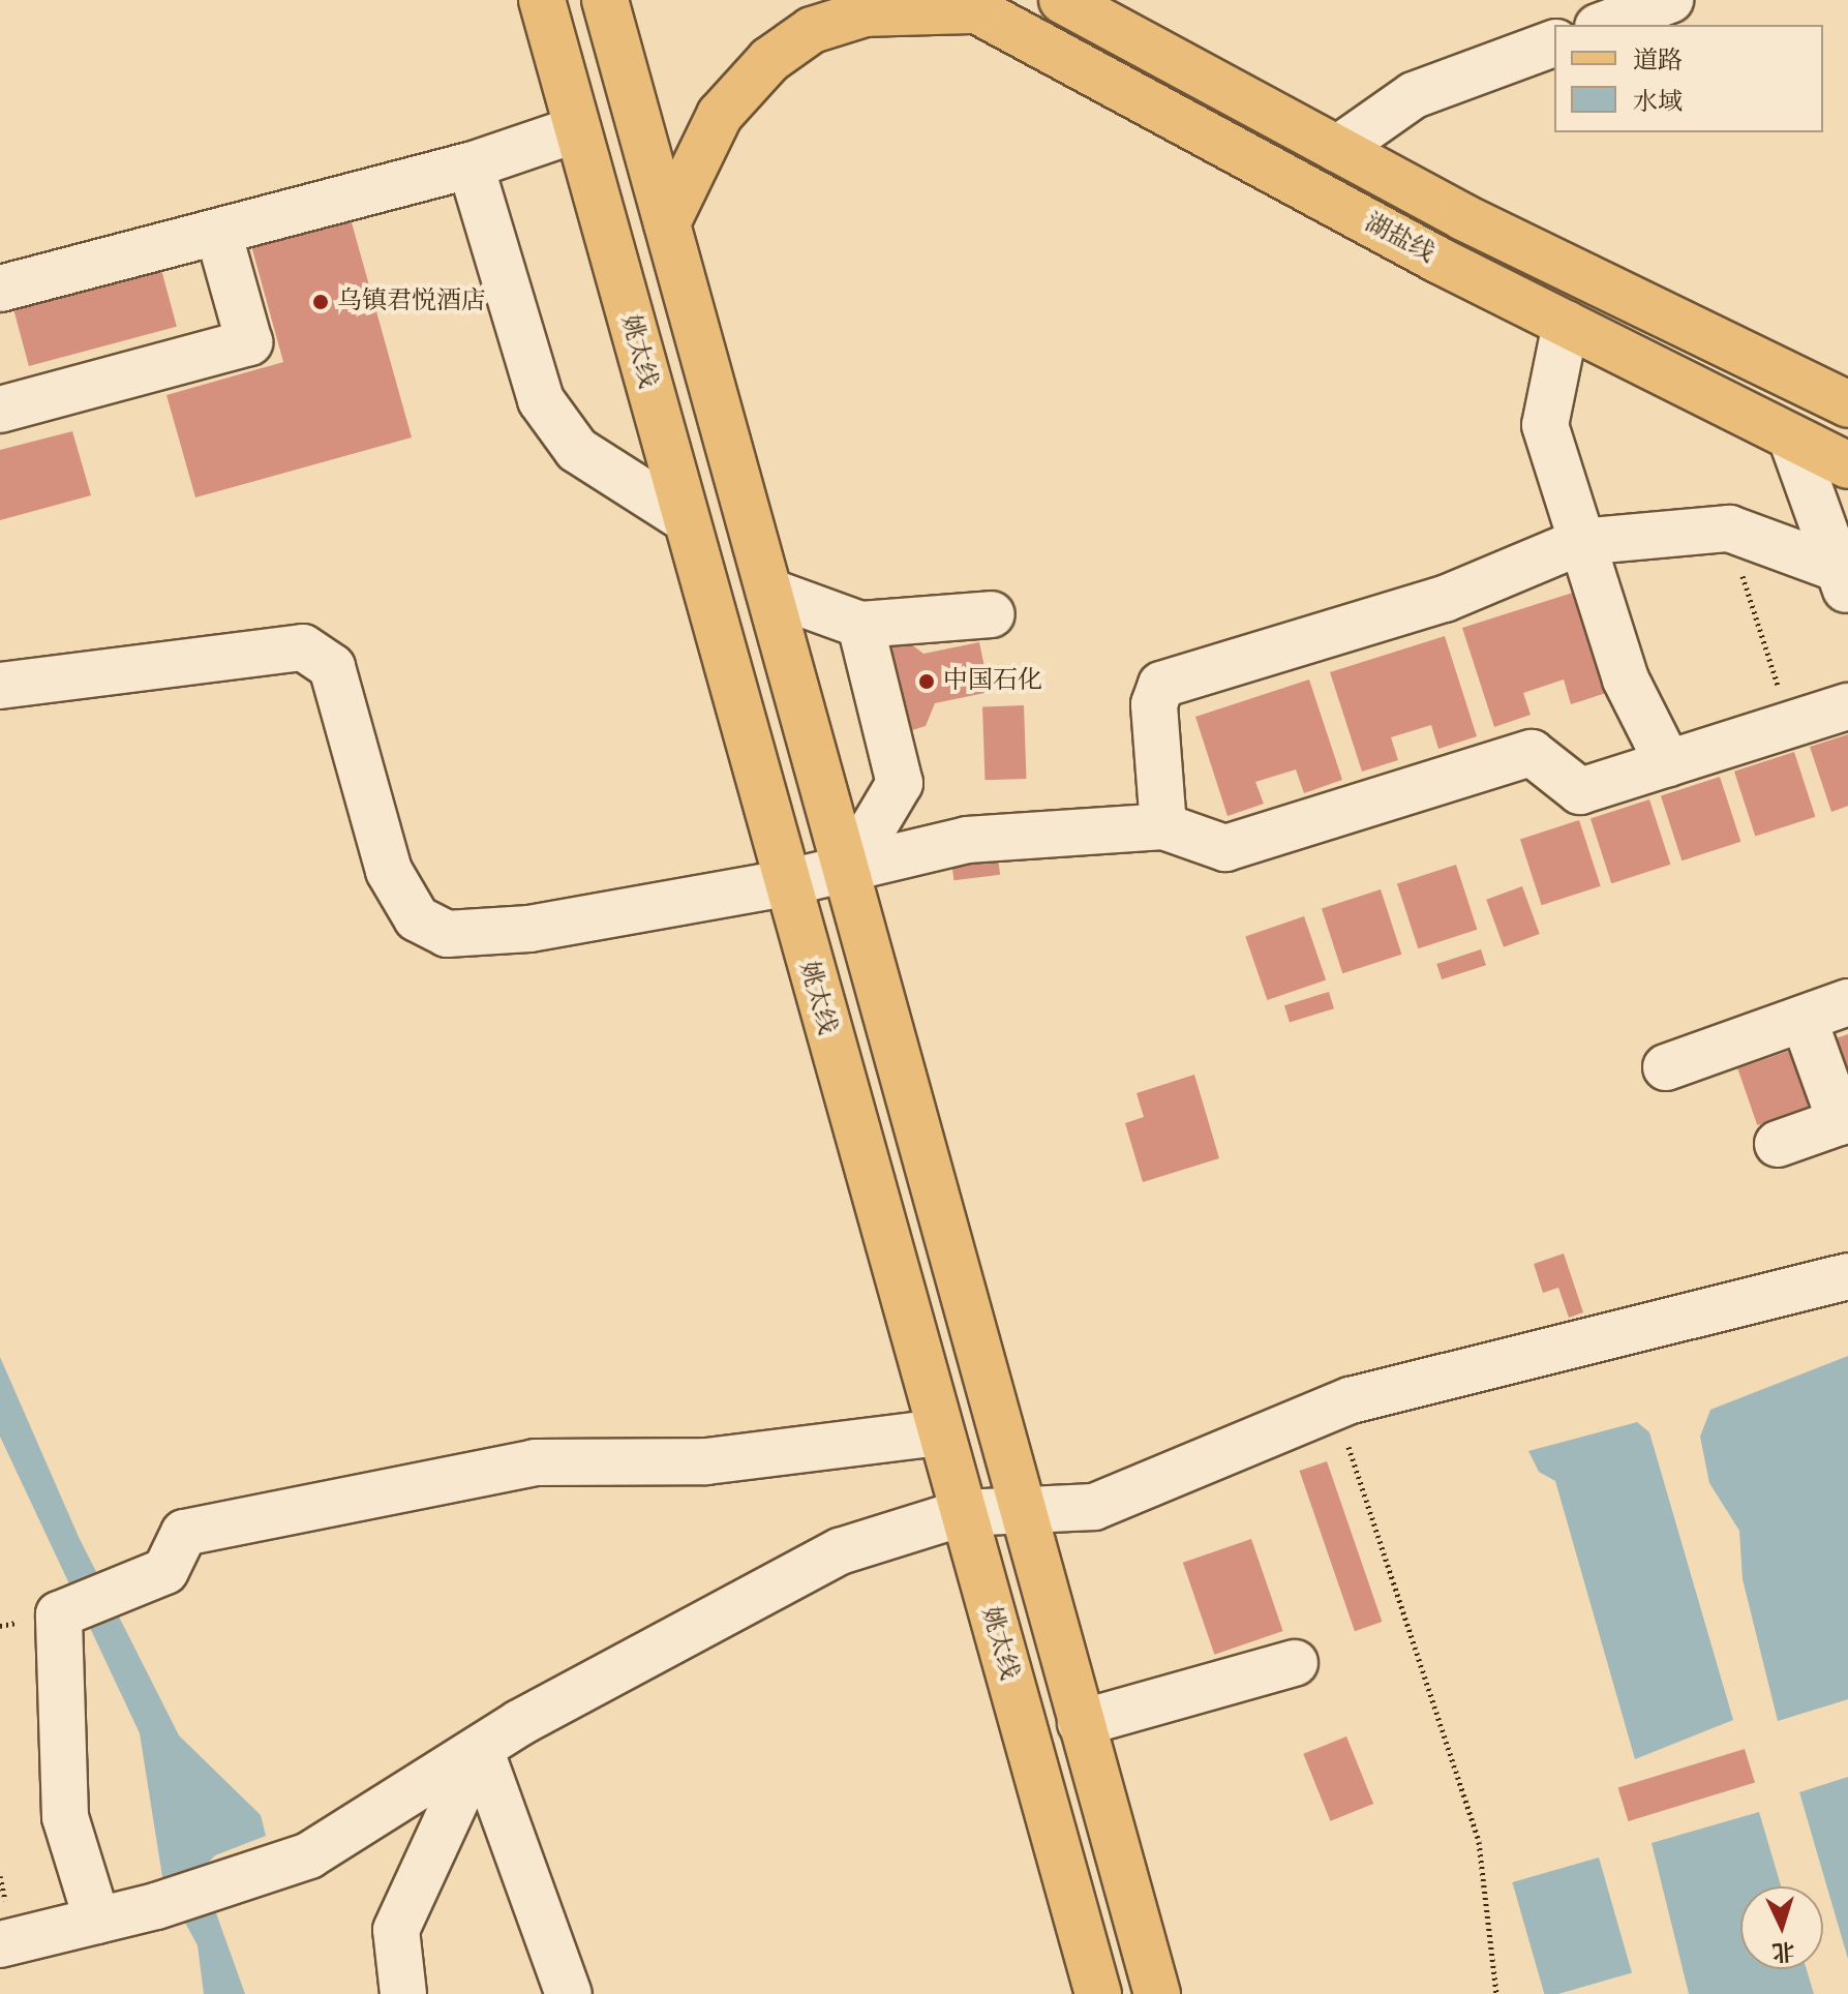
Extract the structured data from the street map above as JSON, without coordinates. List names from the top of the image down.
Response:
{
  "streets": {
    "main road": ["湖盐线", "姚太线"]
  },
  "places": ["乌镇君悦酒店", "中国石化"],
  "legend": ["道路", "水域"],
  "north": "bottom"
}
